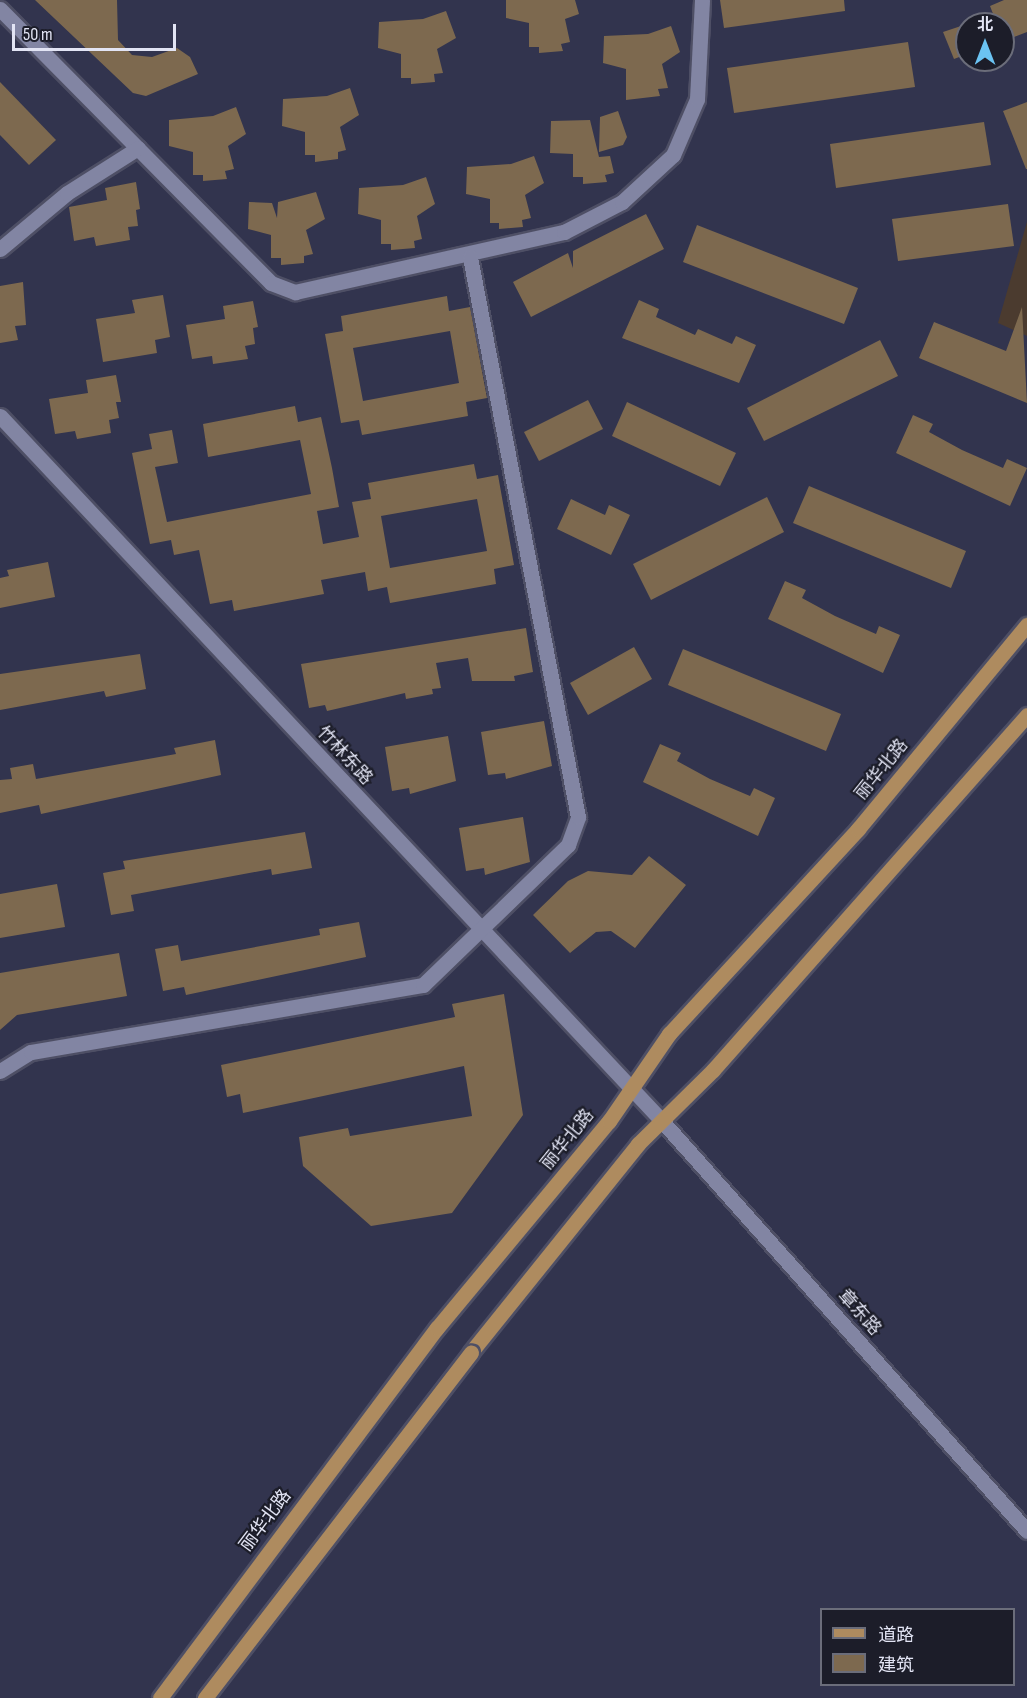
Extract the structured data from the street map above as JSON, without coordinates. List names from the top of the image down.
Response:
{
  "streets": {
    "main road": ["丽华北路"],
    "street": ["竹林东路", "章东路"]
  },
  "crossings": [
    ["竹林东路", "丽华北路"],
    ["竹林东路", "章东路"]
  ],
  "legend": ["道路", "建筑"],
  "scale_bar": "50 m",
  "north": "top"
}
